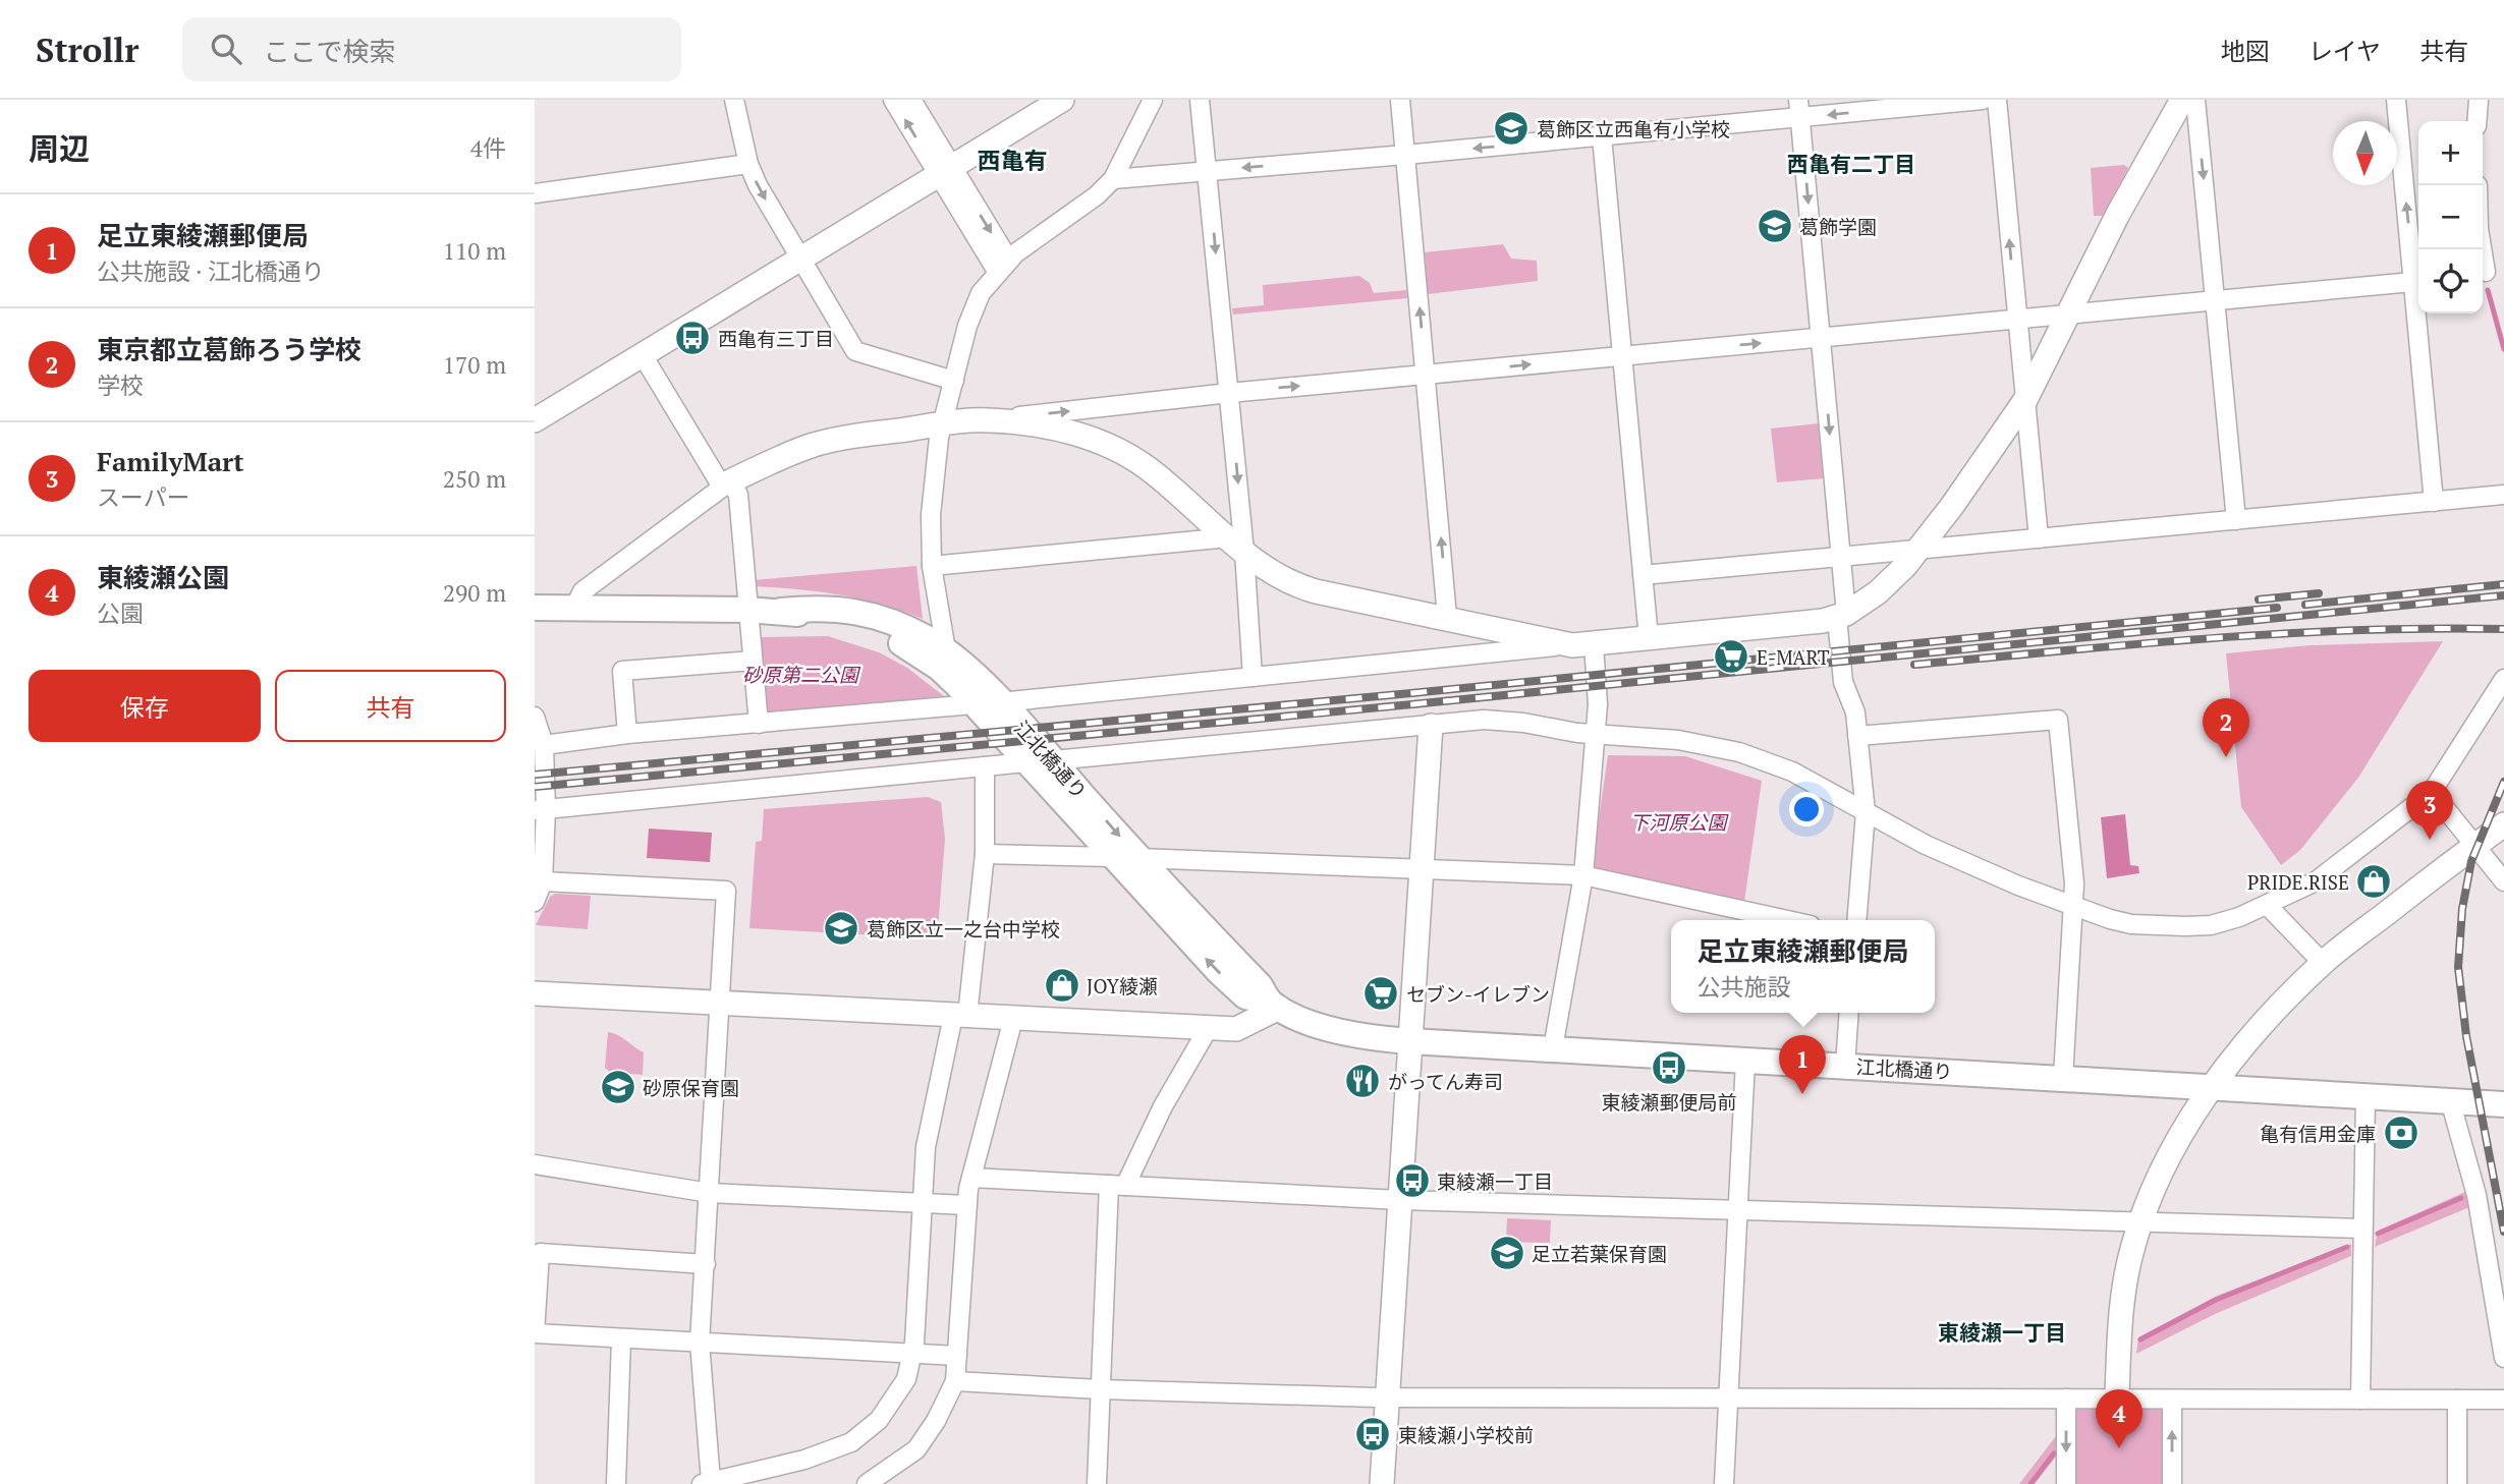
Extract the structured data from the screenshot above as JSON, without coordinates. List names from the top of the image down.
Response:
{
  "streets": {
    "main road": ["江北橋通り"]
  },
  "districts": ["西亀有", "西亀有二丁目", "東綾瀬一丁目"],
  "parks": ["砂原第二公園", "下河原公園"],
  "places": {
    "school or university": [
      "葛飾区立西亀有小学校",
      "葛飾学園",
      "葛飾区立一之台中学校",
      "砂原保育園",
      "足立若葉保育園"
    ],
    "bus stop": [
      "西亀有三丁目",
      "東綾瀬郵便局前",
      "東綾瀬一丁目",
      "東綾瀬小学校前"
    ],
    "supermarket": ["E-MART", "セブン-イレブン"],
    "shop": ["PRIDE.RISE", "JOY綾瀬"],
    "restaurant": ["がってん寿司"],
    "bank": ["亀有信用金庫"]
  },
  "north": "bottom",
  "page": {
    "header": "Strollr",
    "search": "ここで検索",
    "nav": ["地図", "レイヤ", "共有"],
    "heading": ["周辺", "4件"],
    "map_buttons": ["+", "−"],
    "list": [
      {
        "mark": "1",
        "name": "足立東綾瀬郵便局",
        "note": "公共施設 · 江北橋通り",
        "value": "110 m"
      },
      {
        "mark": "2",
        "name": "東京都立葛飾ろう学校",
        "note": "学校",
        "value": "170 m"
      },
      {
        "mark": "3",
        "name": "FamilyMart",
        "note": "スーパー",
        "value": "250 m"
      },
      {
        "mark": "4",
        "name": "東綾瀬公園",
        "note": "公園",
        "value": "290 m"
      }
    ],
    "buttons": ["保存", "共有"],
    "pins": [
      "2",
      "3",
      "1",
      "4"
    ],
    "popup": ["足立東綾瀬郵便局", "公共施設"]
  }
}
